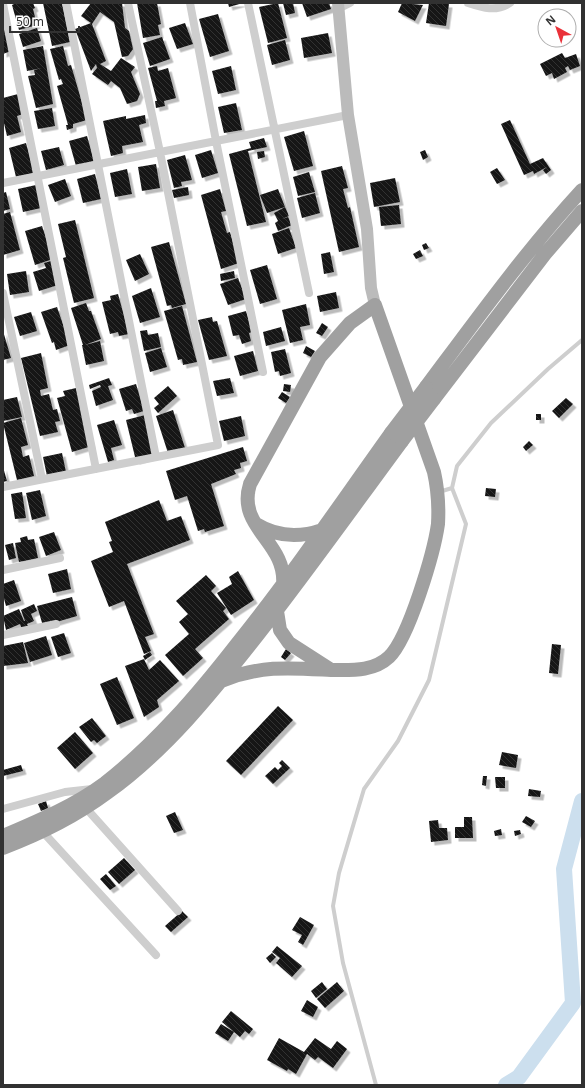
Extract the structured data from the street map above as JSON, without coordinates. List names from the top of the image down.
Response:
{
  "scale_bar": "50 m",
  "north": "top left"
}
